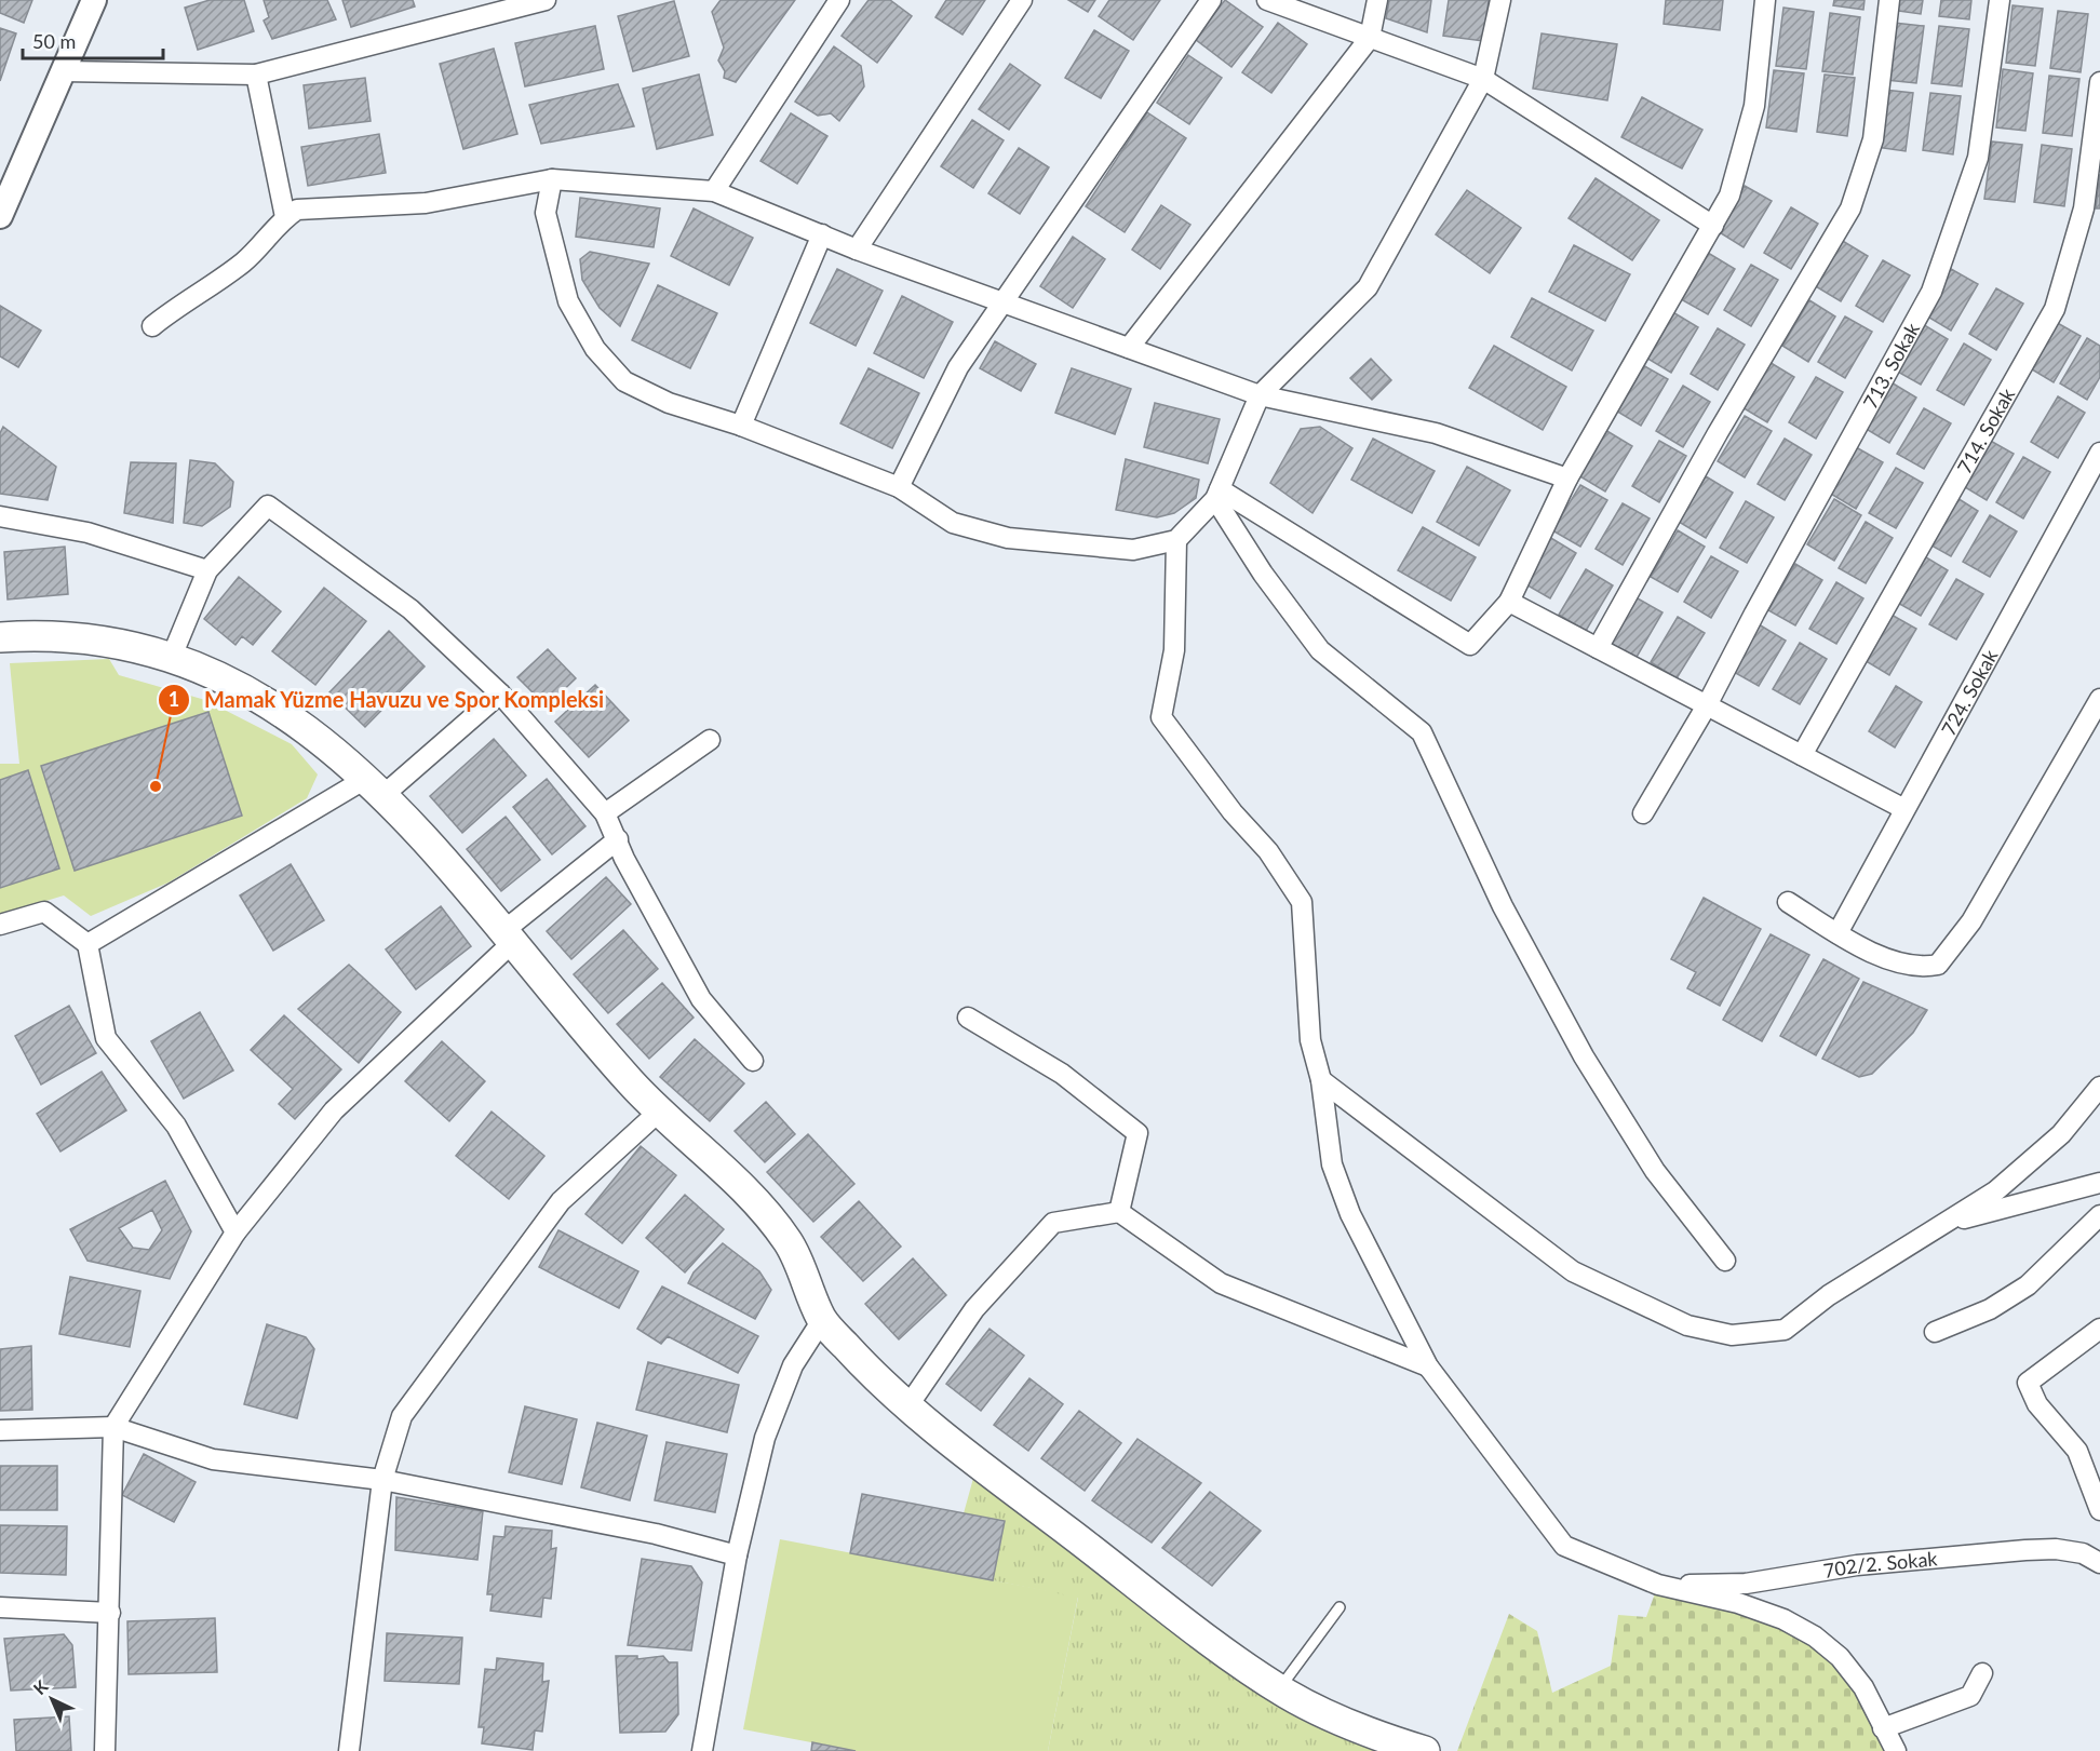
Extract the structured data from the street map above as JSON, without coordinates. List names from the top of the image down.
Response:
{
  "streets": {
    "street": [
      "713. Sokak",
      "714. Sokak",
      "724. Sokak",
      "702/2. Sokak"
    ]
  },
  "places": ["Mamak Yüzme Havuzu ve Spor Kompleksi"],
  "scale_bar": "50 m",
  "north": "top left"
}
